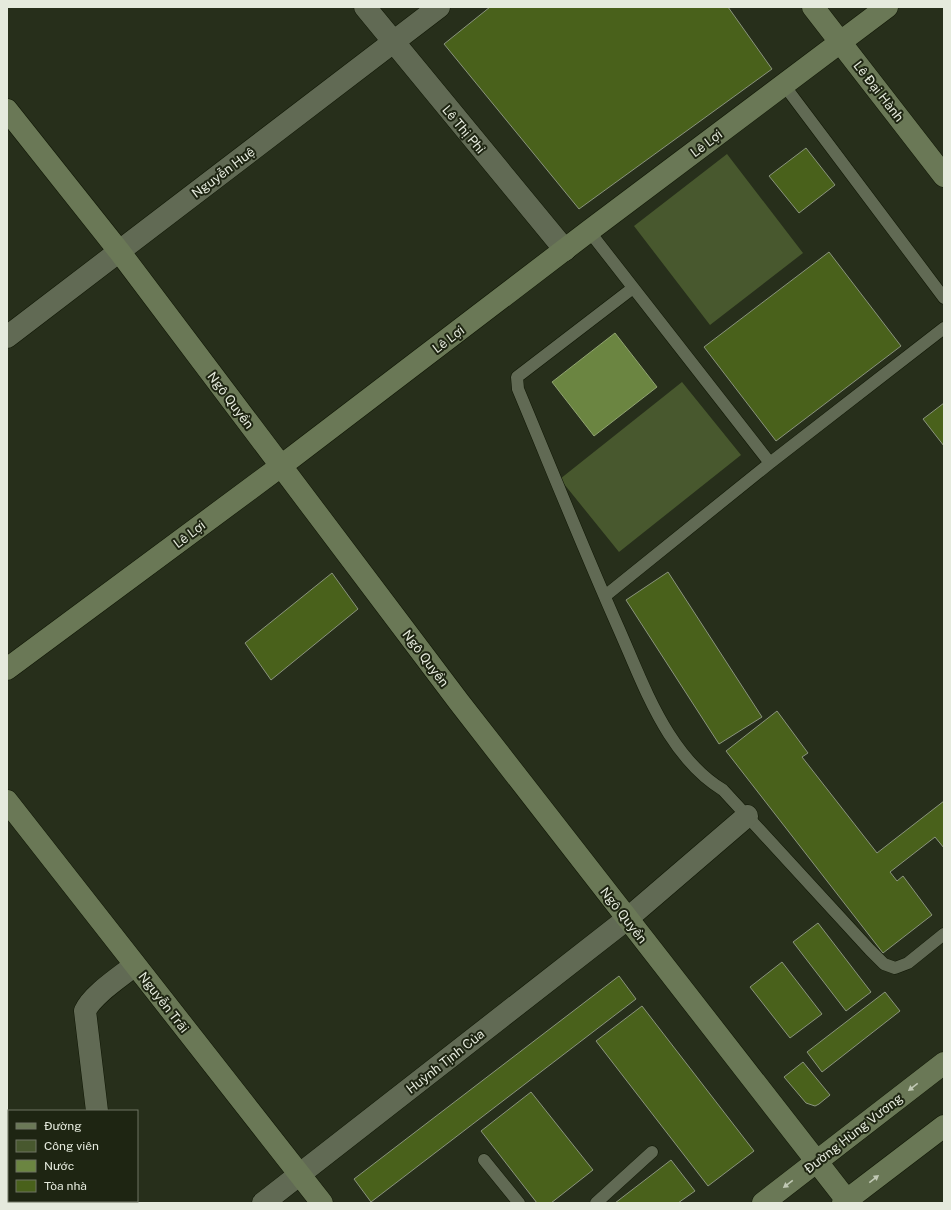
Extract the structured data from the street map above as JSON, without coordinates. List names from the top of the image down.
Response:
{
  "streets": {
    "main road": [
      "Lê Đại Hành",
      "Lê Lợi",
      "Ngô Quyền",
      "Nguyễn Trãi",
      "Đường Hùng Vương"
    ],
    "street": ["Lê Thị Phỉ", "Nguyễn Huệ", "Huỳnh Tịnh Của"]
  },
  "crossings": [
    ["Lê Đại Hành", "Lê Lợi"],
    ["Lê Thị Phỉ", "Lê Lợi"],
    ["Lê Thị Phỉ", "Nguyễn Huệ"],
    ["Lê Lợi", "Ngô Quyền"],
    ["Nguyễn Huệ", "Ngô Quyền"],
    ["Ngô Quyền", "Huỳnh Tịnh Của"],
    ["Ngô Quyền", "Đường Hùng Vương"],
    ["Nguyễn Trãi", "Huỳnh Tịnh Của"]
  ],
  "legend": [
    "Đường",
    "Công viên",
    "Nước",
    "Tòa nhà"
  ]
}
